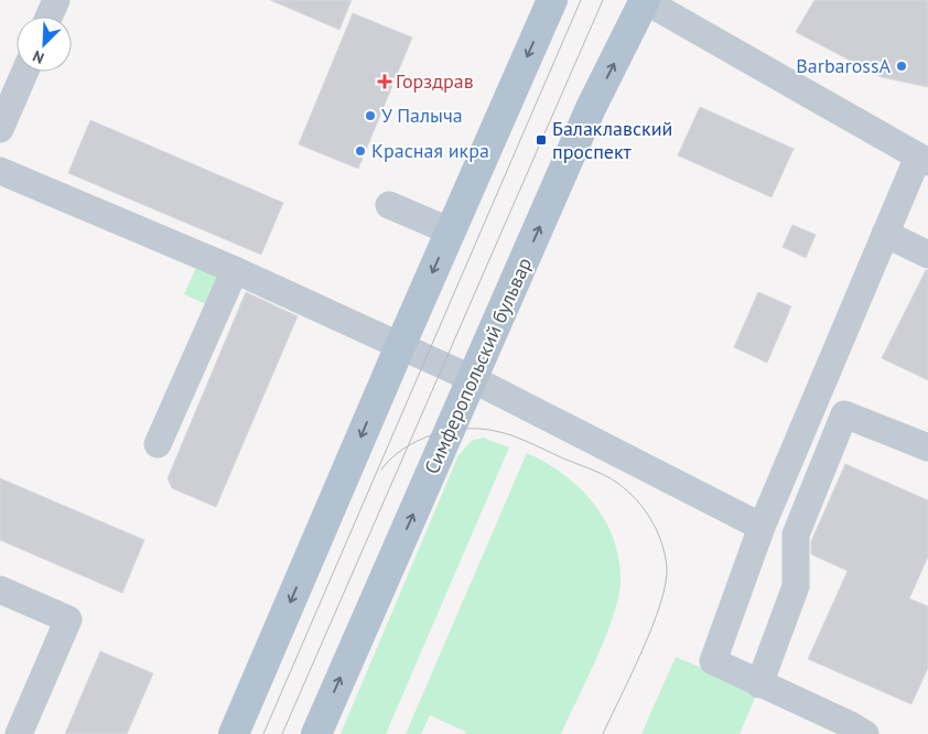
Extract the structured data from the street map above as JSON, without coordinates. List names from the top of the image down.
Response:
{
  "streets": {
    "main road": ["Симферопольский бульвар"]
  },
  "places": {
    "other": ["BarbarossA", "У Палыча", "Красная икра"],
    "health": ["Горздрав"],
    "transit": ["Балаклавский проспект"]
  },
  "north": "bottom left"
}
